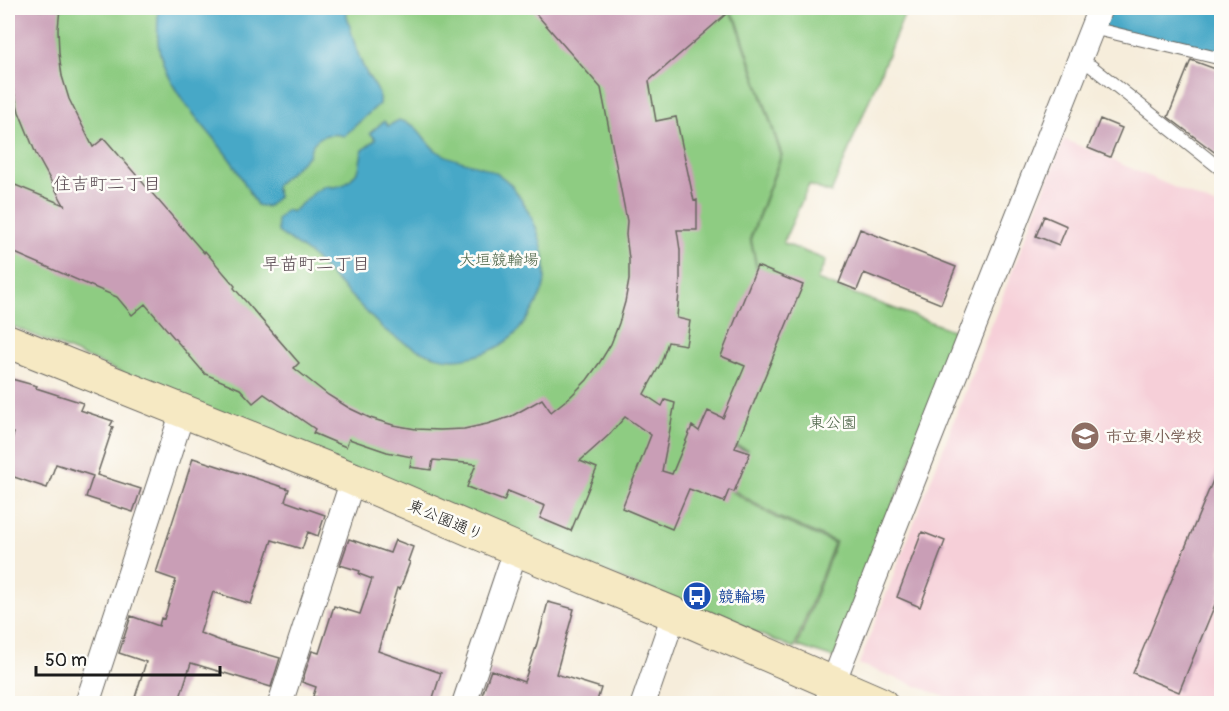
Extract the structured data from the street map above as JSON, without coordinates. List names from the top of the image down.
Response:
{
  "streets": {
    "street": ["東公園通り"]
  },
  "districts": ["住吉町二丁目", "早苗町二丁目"],
  "parks": ["大垣競輪場", "東公園"],
  "places": {
    "school or university": ["市立東小学校"],
    "bus stop": ["競輪場"]
  },
  "scale_bar": "50 m"
}
